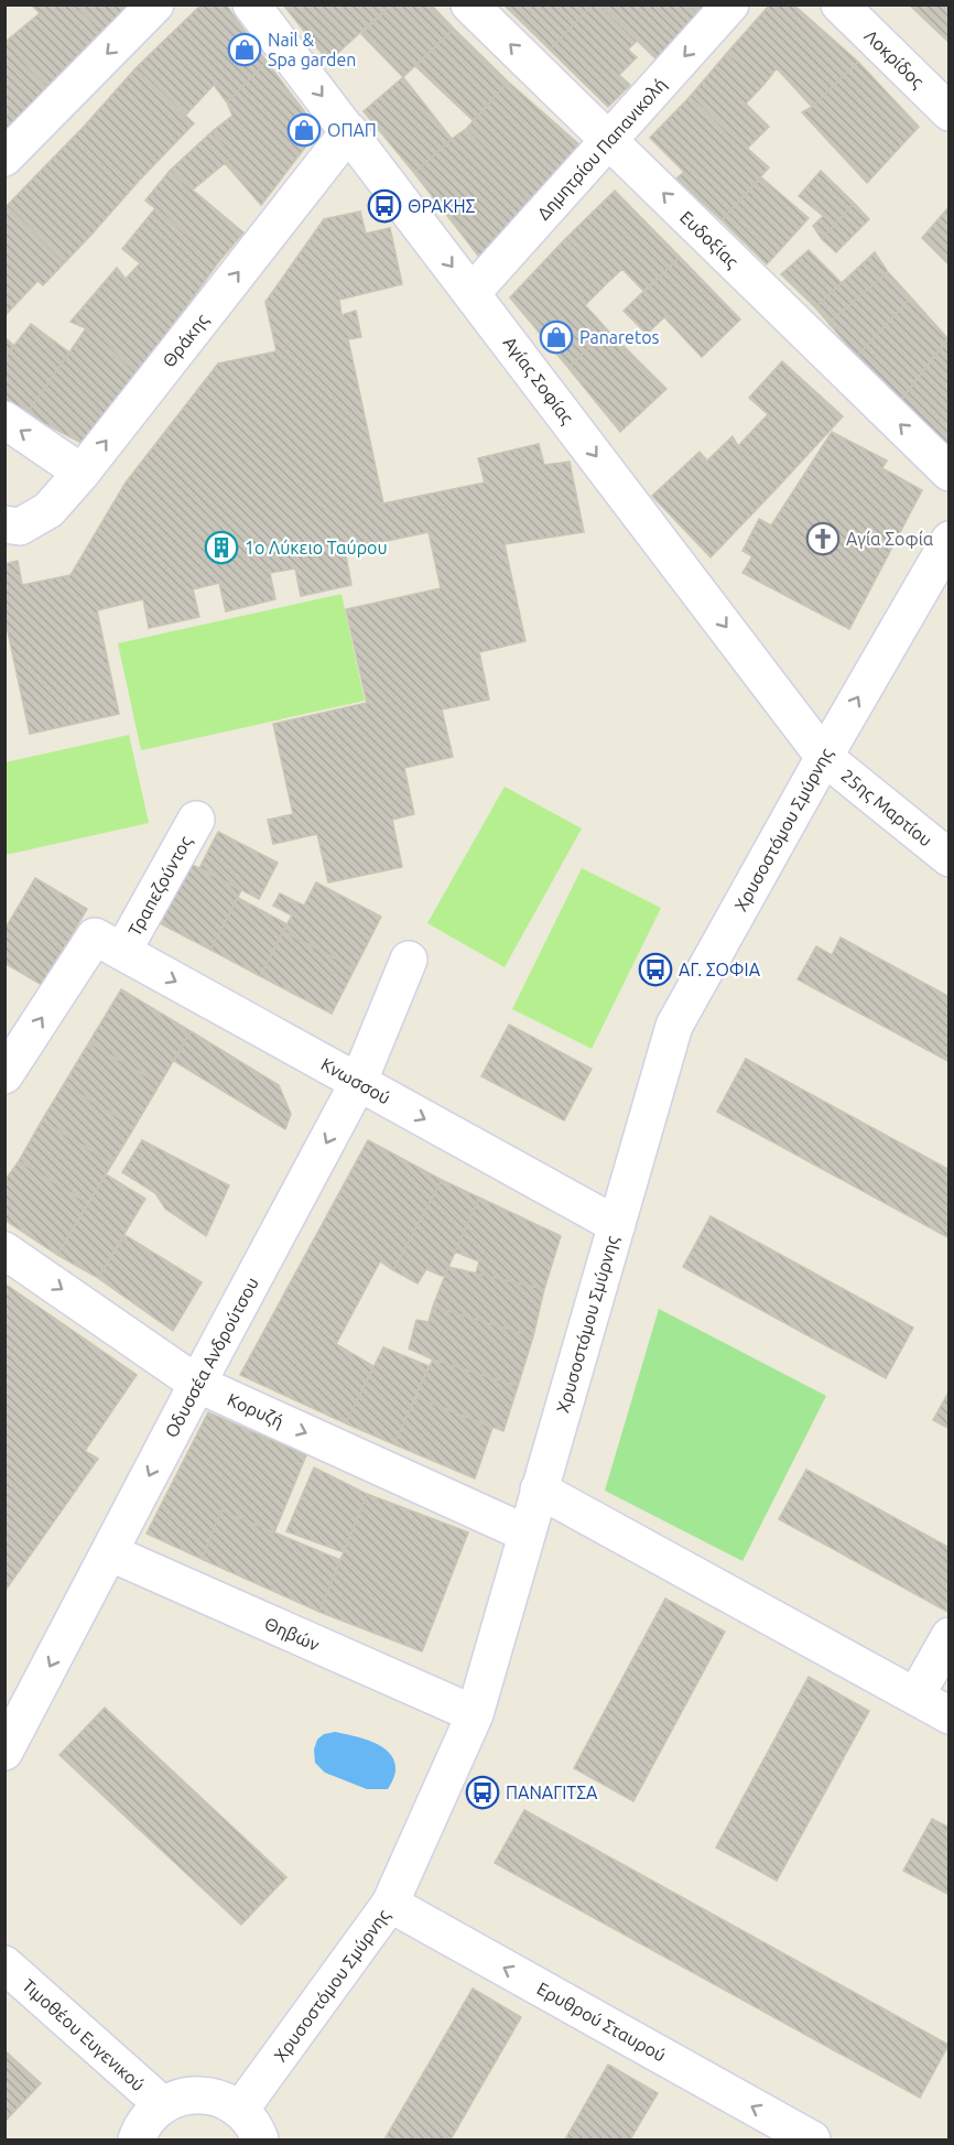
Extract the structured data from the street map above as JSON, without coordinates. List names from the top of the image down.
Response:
{
  "streets": {
    "street": [
      "Λοκρίδος",
      "Δημητρίου Παπανικολή",
      "Ευδοξίας",
      "Θράκης",
      "Αγίας Σοφίας",
      "25ης Μαρτίου",
      "Χρυσοστόμου Σμύρνης",
      "Τραπεζούντος",
      "Κνωσσού",
      "Οδυσσέα Ανδρούτσου",
      "Κορυζή",
      "Θηβών",
      "Ερυθρού Σταυρού",
      "Τιμοθέου Ευγενικού"
    ]
  },
  "crossings": [
    ["Δημητρίου Παπανικολή", "Ευδοξίας"],
    ["Δημητρίου Παπανικολή", "Αγίας Σοφίας"],
    ["Θράκης", "Αγίας Σοφίας"],
    ["Αγίας Σοφίας", "25ης Μαρτίου"],
    ["Αγίας Σοφίας", "Χρυσοστόμου Σμύρνης"],
    ["25ης Μαρτίου", "Χρυσοστόμου Σμύρνης"],
    ["Χρυσοστόμου Σμύρνης", "Κνωσσού"],
    ["Χρυσοστόμου Σμύρνης", "Κορυζή"],
    ["Χρυσοστόμου Σμύρνης", "Θηβών"],
    ["Χρυσοστόμου Σμύρνης", "Ερυθρού Σταυρού"],
    ["Τραπεζούντος", "Κνωσσού"],
    ["Κνωσσού", "Οδυσσέα Ανδρούτσου"],
    ["Οδυσσέα Ανδρούτσου", "Κορυζή"],
    ["Οδυσσέα Ανδρούτσου", "Θηβών"]
  ],
  "one_way": [
    "Δημητρίου Παπανικολή",
    "Ευδοξίας",
    "Αγίας Σοφίας",
    "Τραπεζούντος",
    "Κνωσσού",
    "Οδυσσέα Ανδρούτσου",
    "Κορυζή",
    "Ερυθρού Σταυρού"
  ],
  "places": {
    "shop": ["Nail & Spa garden", "ΟΠΑΠ", "Panaretos"],
    "bus stop": ["ΘΡΑΚΗΣ", "ΑΓ. ΣΟΦΙΑ", "ΠΑΝΑΓΙΤΣΑ"],
    "church": ["Αγία Σοφία"],
    "building": ["1ο Λύκειο Ταύρου"]
  }
}
